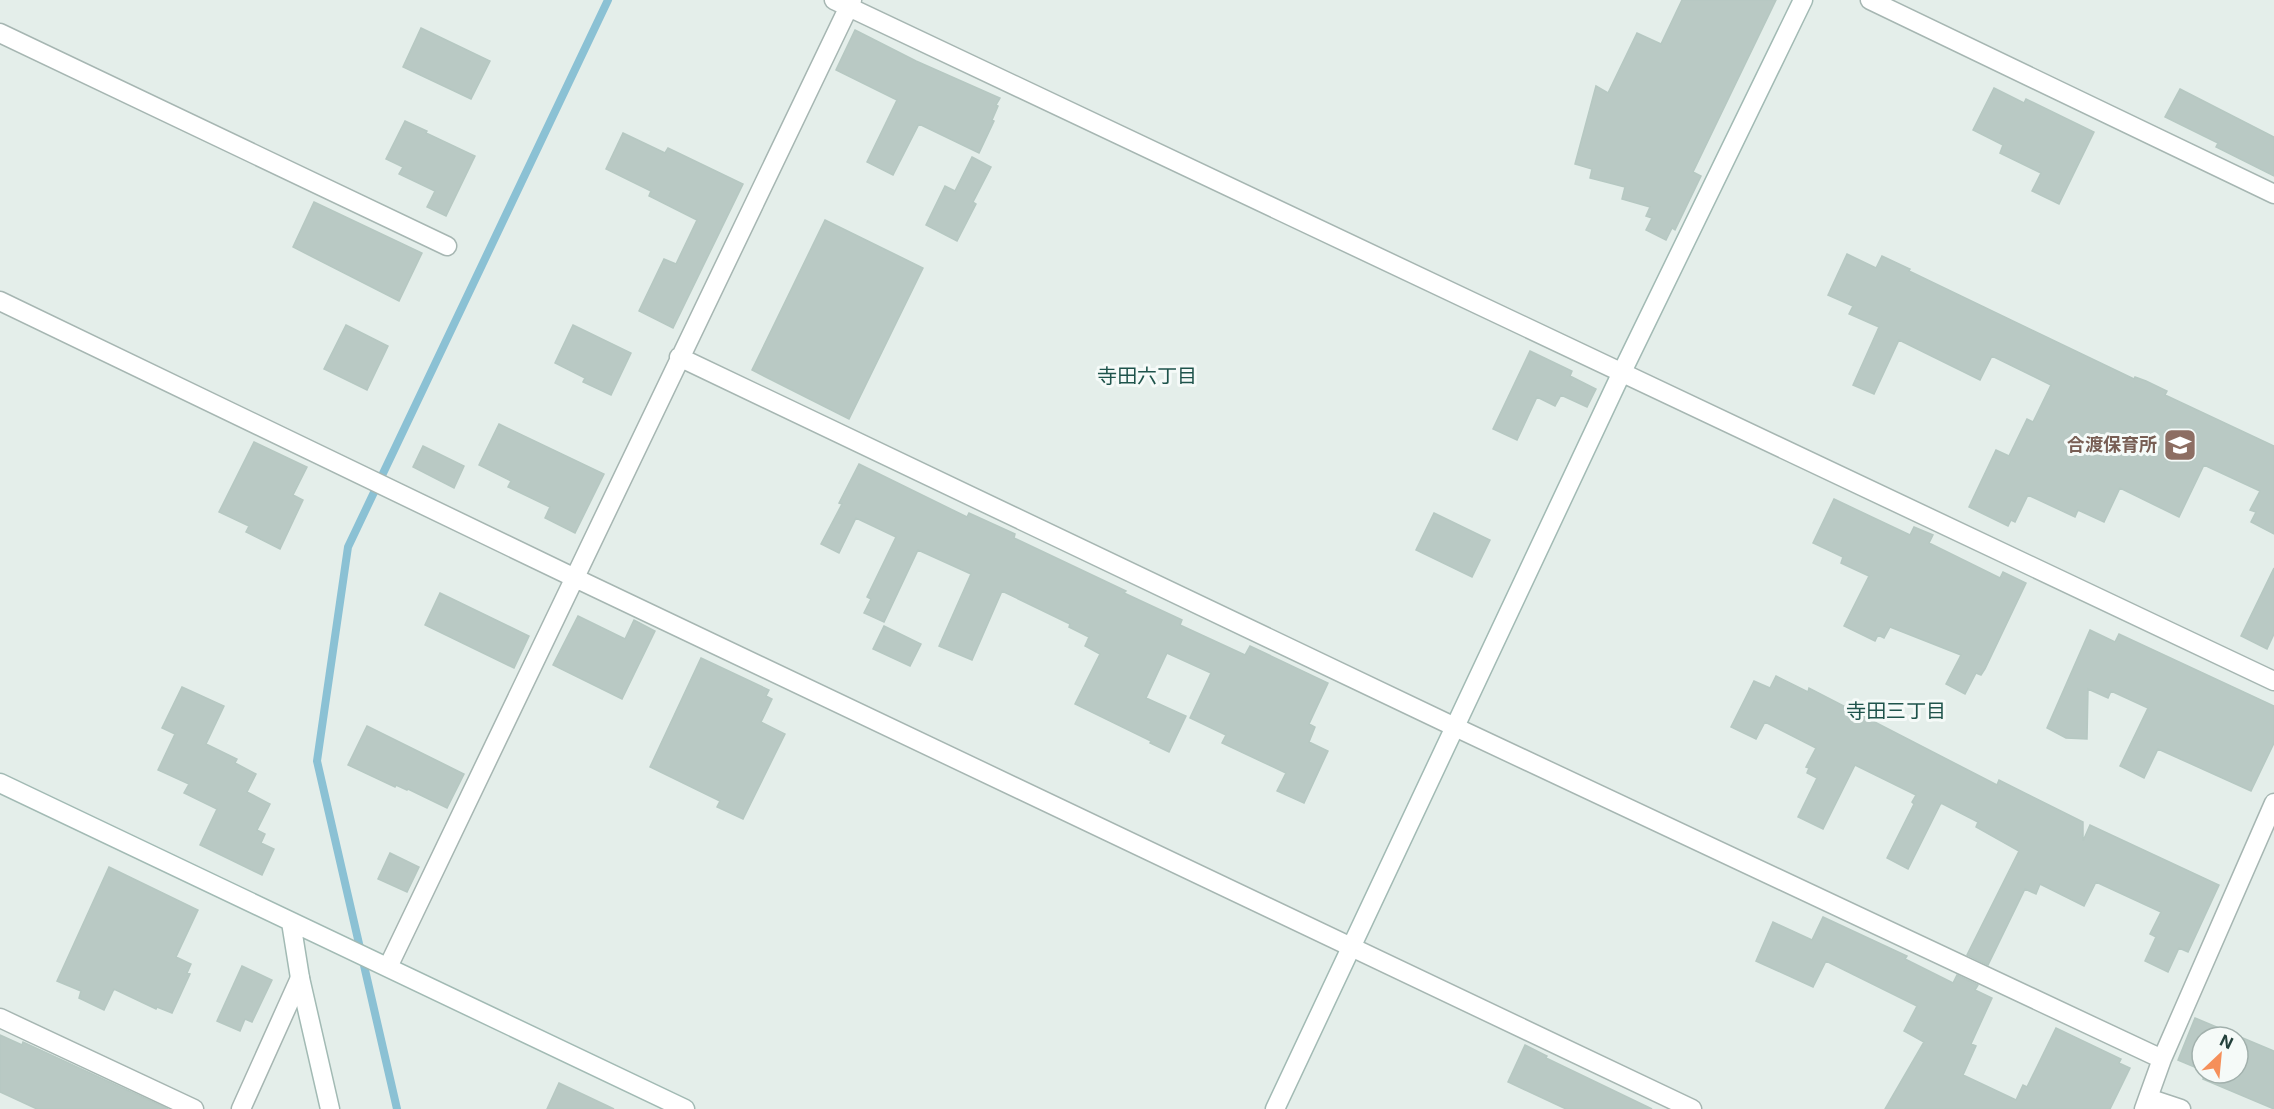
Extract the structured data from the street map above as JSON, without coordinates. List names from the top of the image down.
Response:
{
  "districts": ["寺田六丁目", "寺田三丁目"],
  "places": {
    "school or university": ["合渡保育所"]
  },
  "north": "top right"
}
